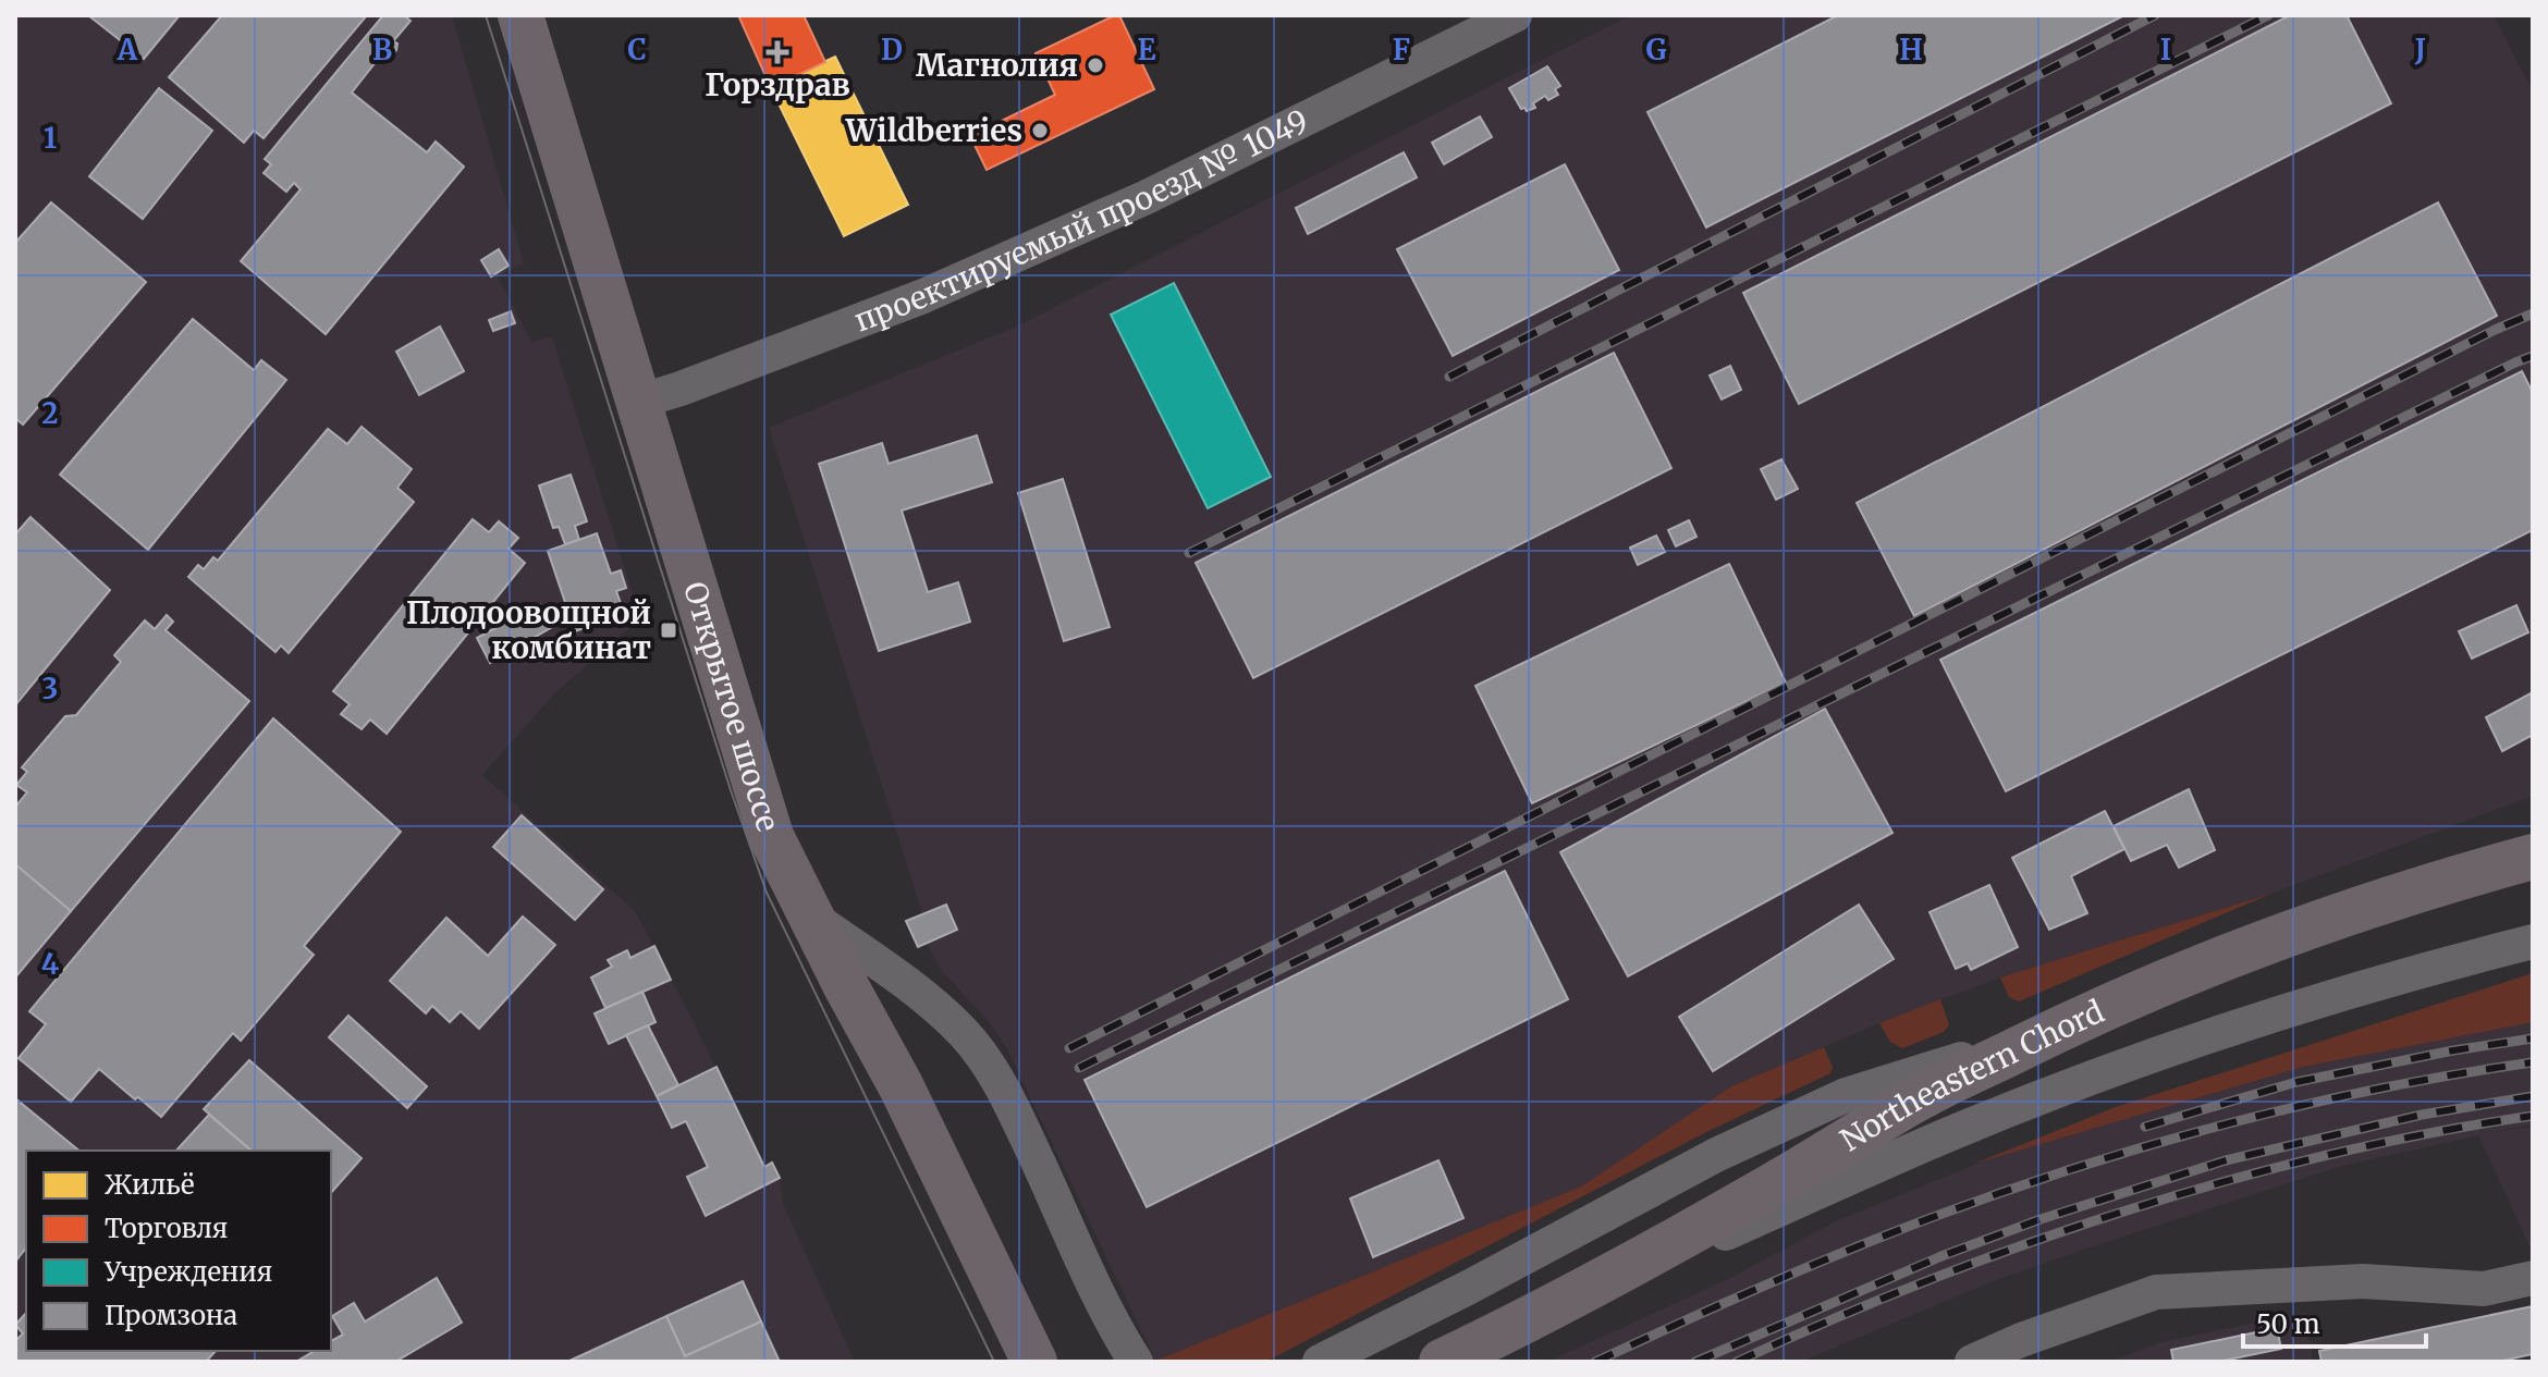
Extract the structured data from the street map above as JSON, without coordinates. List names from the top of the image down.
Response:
{
  "streets": {
    "main road": ["Открытое шоссе", "Northeastern Chord"],
    "street": ["проектируемый проезд № 1049"]
  },
  "crossings": [
    ["проектируемый проезд № 1049", "Открытое шоссе"]
  ],
  "places": {
    "health": ["Горздрав"],
    "other": ["Магнолия", "Wildberries"],
    "transit": ["Плодоовощной комбинат"]
  },
  "legend": [
    "Жильё",
    "Торговля",
    "Учреждения",
    "Промзона"
  ],
  "scale_bar": "50 m",
  "grid": {
    "columns": [
      "A",
      "B",
      "C",
      "D",
      "E",
      "F",
      "G",
      "H",
      "I",
      "J"
    ],
    "rows": [
      "1",
      "2",
      "3",
      "4"
    ]
  }
}
